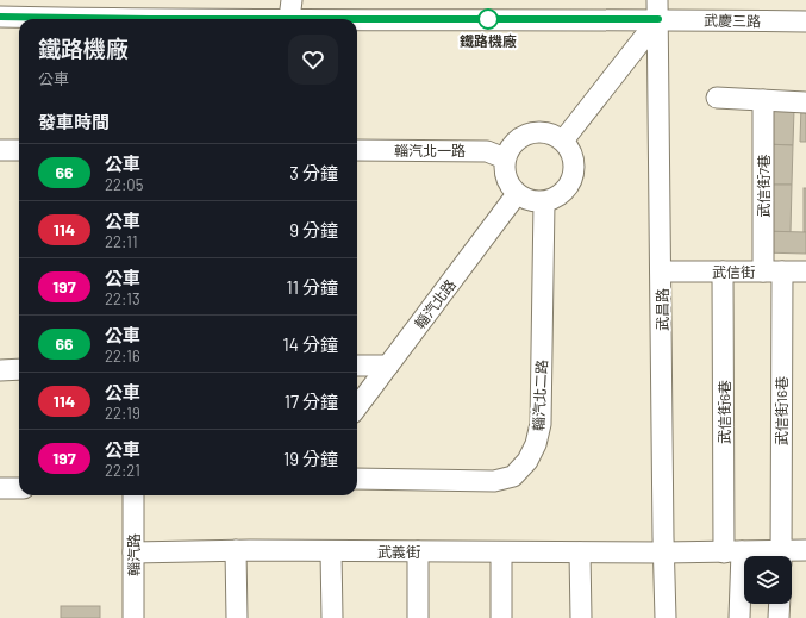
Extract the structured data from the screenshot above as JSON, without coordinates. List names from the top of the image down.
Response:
{
  "streets": {
    "street": [
      "武慶三路",
      "輜汽北一路",
      "武信街7巷",
      "武信街",
      "輜汽北路",
      "武昌路",
      "輜汽北二路",
      "武信街16巷",
      "武信街6巷",
      "武義街",
      "輜汽路"
    ]
  },
  "crossings": [
    ["武慶三路", "武昌路"],
    ["輜汽北一路", "輜汽北路"],
    ["輜汽北一路", "輜汽北二路"],
    ["武信街7巷", "武信街"],
    ["武信街7巷", "武信街16巷"],
    ["武信街", "武昌路"],
    ["武信街", "武信街16巷"],
    ["武信街", "武信街6巷"],
    ["輜汽北路", "輜汽北二路"],
    ["武昌路", "武義街"],
    ["武信街6巷", "武義街"],
    ["武義街", "輜汽路"]
  ],
  "places": ["鐵路機廠"],
  "lines": ["bus line 66"],
  "page": {
    "heading": [
      ["鐵路機廠", "公車"],
      "發車時間"
    ],
    "list": [
      {
        "mark": "66",
        "name": "公車",
        "note": "22:05",
        "value": "3 分鐘"
      },
      {
        "mark": "114",
        "name": "公車",
        "note": "22:11",
        "value": "9 分鐘"
      },
      {
        "mark": "197",
        "name": "公車",
        "note": "22:13",
        "value": "11 分鐘"
      },
      {
        "mark": "66",
        "name": "公車",
        "note": "22:16",
        "value": "14 分鐘"
      },
      {
        "mark": "114",
        "name": "公車",
        "note": "22:19",
        "value": "17 分鐘"
      },
      {
        "mark": "197",
        "name": "公車",
        "note": "22:21",
        "value": "19 分鐘"
      }
    ]
  }
}
